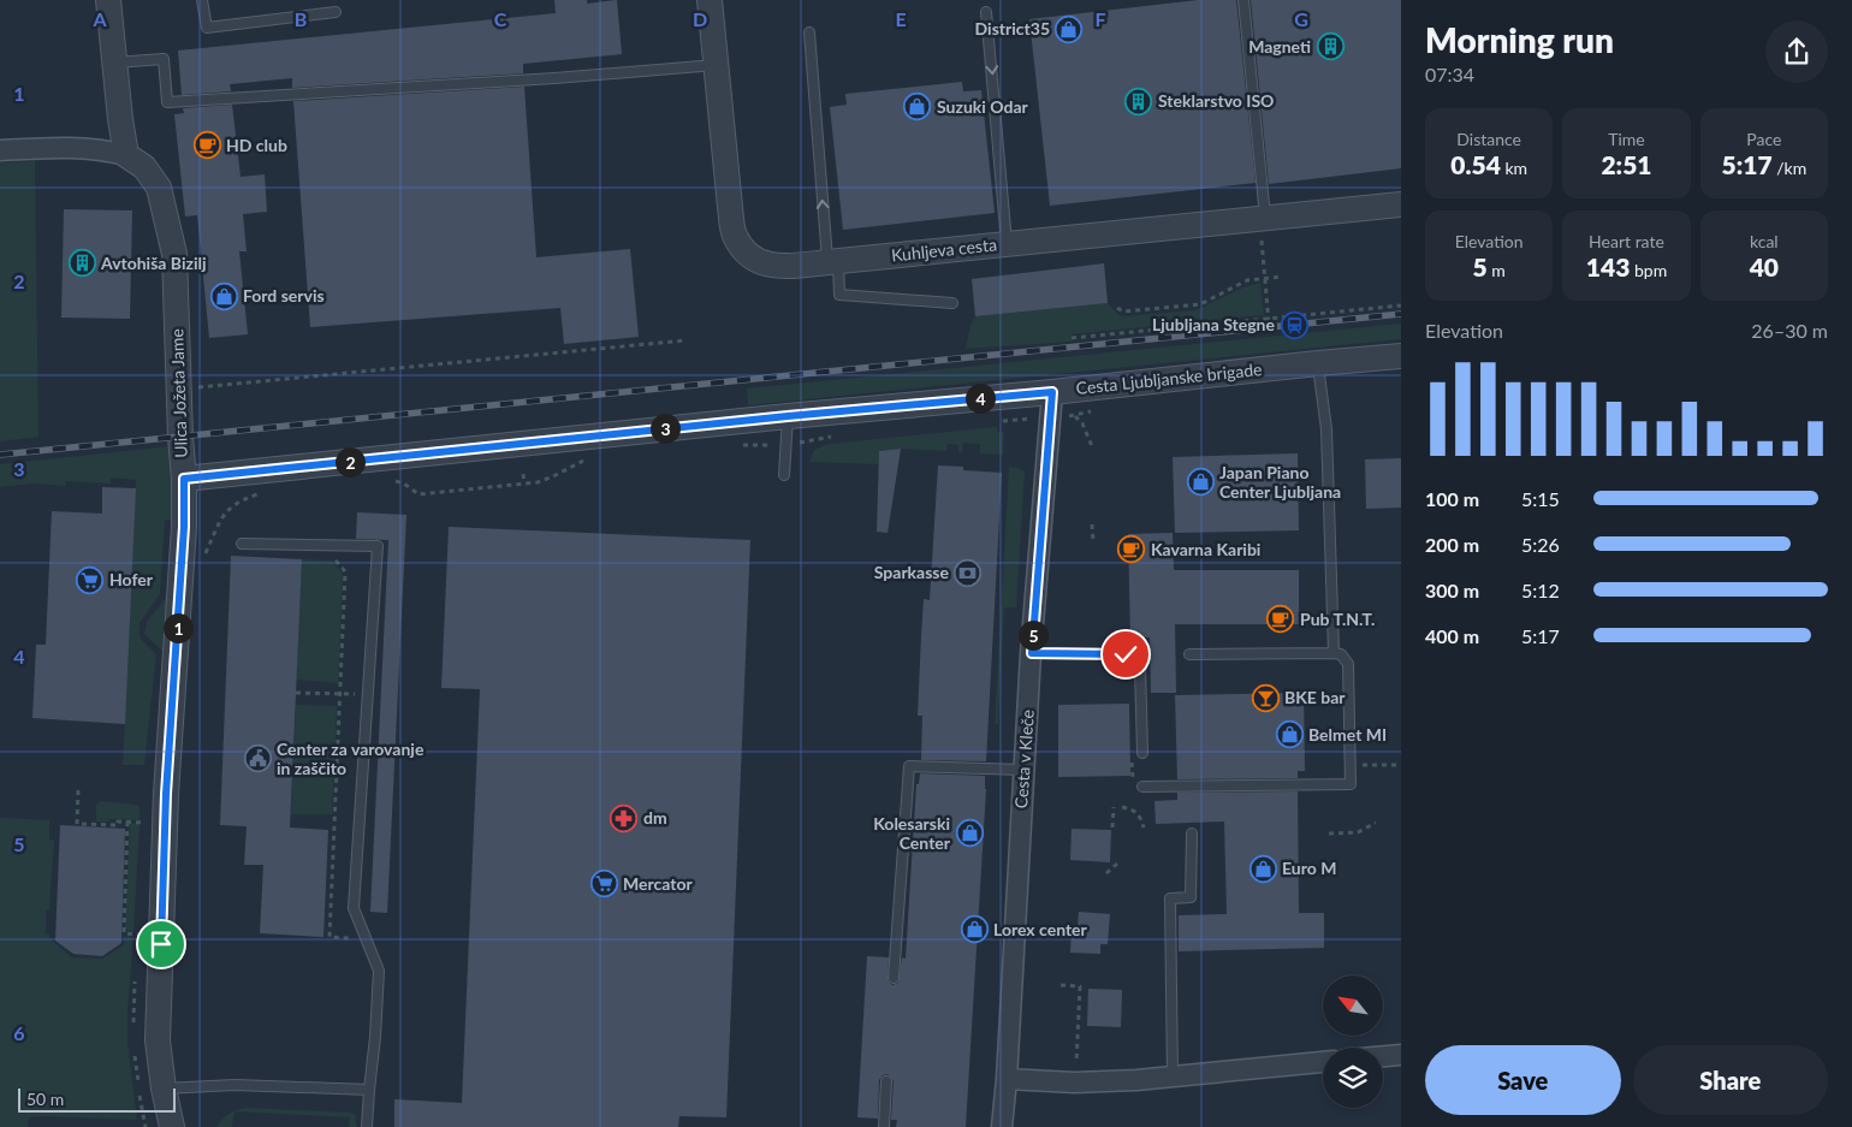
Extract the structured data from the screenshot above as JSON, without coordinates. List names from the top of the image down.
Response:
{
  "streets": {
    "street": [
      "Kuhljeva cesta",
      "Cesta Ljubljanske brigade",
      "Ulica Jožeta Jame",
      "Cesta v Kleče"
    ]
  },
  "crossings": [
    ["Cesta Ljubljanske brigade", "Ulica Jožeta Jame"],
    ["Cesta Ljubljanske brigade", "Cesta v Kleče"]
  ],
  "places": {
    "shop": [
      "District35",
      "Suzuki Odar",
      "Ford servis",
      "Japan Piano Center Ljubljana",
      "Belmet MI",
      "Kolesarski Center",
      "Euro M",
      "Lorex center"
    ],
    "building": ["Magneti", "Steklarstvo ISO", "Avtohiša Bizilj"],
    "cafe": ["HD club", "Kavarna Karibi", "Pub T.N.T."],
    "station": ["Ljubljana Stegne"],
    "bank": ["Sparkasse"],
    "supermarket": ["Hofer", "Mercator"],
    "bar": ["BKE bar"],
    "public building": ["Center za varovanje in zaščito"],
    "pharmacy": ["dm"]
  },
  "scale_bar": "50 m",
  "north": "top left",
  "page": {
    "heading": ["Morning run", "07:34"],
    "stats": [
      ["Distance", "0.54 km"],
      ["Time", "2:51"],
      ["Pace", "5:17 /km"],
      ["Elevation", "5 m"],
      ["Heart rate", "143 bpm"],
      ["kcal", "40"]
    ],
    "chart": ["Elevation", "26–30 m"],
    "pins": [
      "4",
      "3",
      "2",
      "1",
      "5"
    ],
    "list": [
      {
        "name": "100 m",
        "note": "5:15"
      },
      {
        "name": "200 m",
        "note": "5:26"
      },
      {
        "name": "300 m",
        "note": "5:12"
      },
      {
        "name": "400 m",
        "note": "5:17"
      }
    ],
    "buttons": ["Save", "Share"],
    "scale": "50 m"
  },
  "grid": {
    "columns": [
      "A",
      "B",
      "C",
      "D",
      "E",
      "F",
      "G"
    ],
    "rows": [
      "1",
      "2",
      "3",
      "4",
      "5",
      "6"
    ]
  }
}
